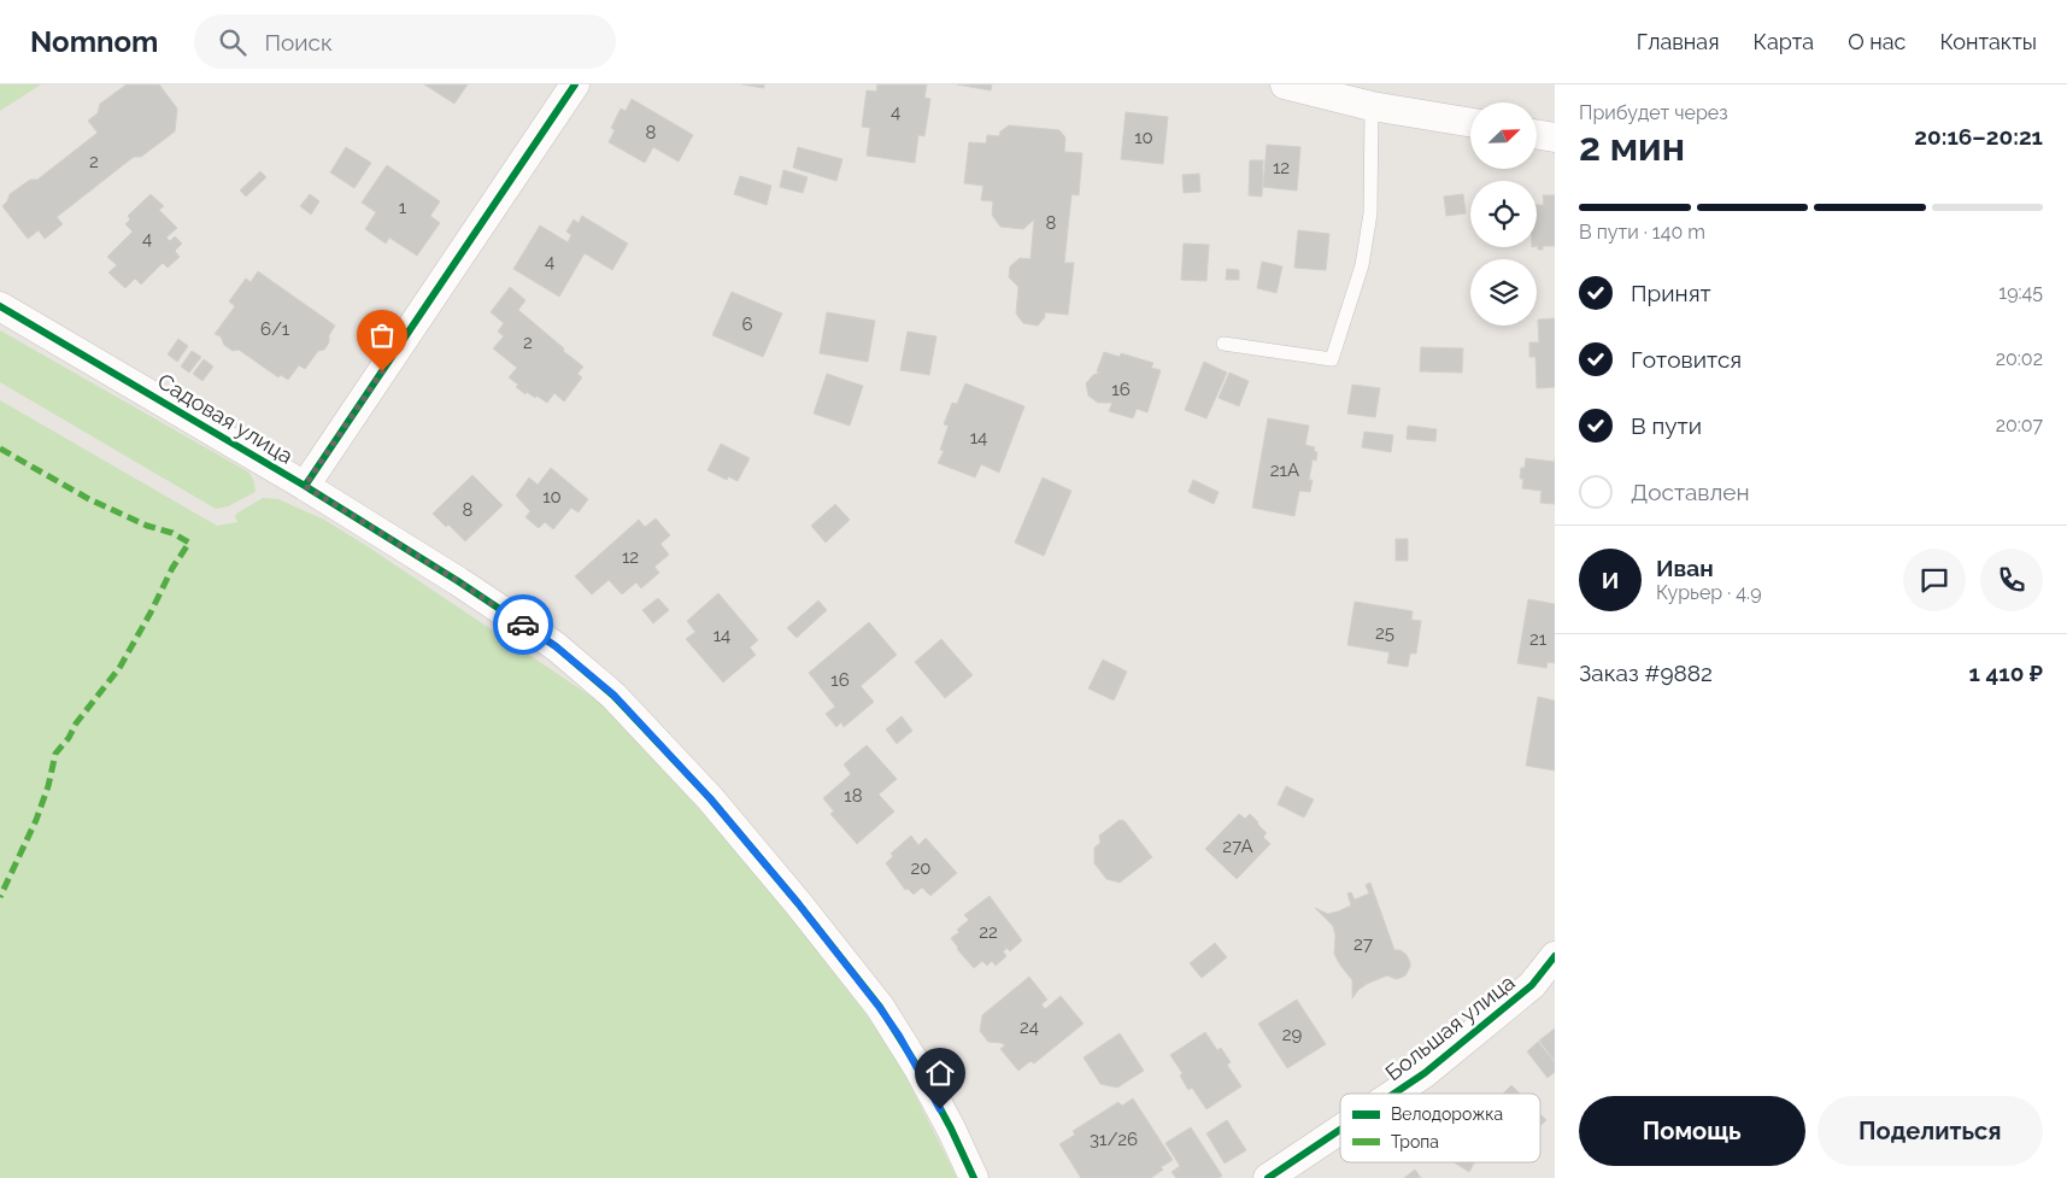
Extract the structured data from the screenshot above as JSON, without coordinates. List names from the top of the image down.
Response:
{
  "streets": {
    "street": ["Садовая улица", "Большая улица"]
  },
  "house_numbers": [
    "4",
    "8",
    "10",
    "2",
    "12",
    "1",
    "8",
    "4",
    "4",
    "6",
    "6/1",
    "2",
    "16",
    "14",
    "21А",
    "10",
    "8",
    "12",
    "25",
    "14",
    "21",
    "16",
    "18",
    "27А",
    "20",
    "22",
    "27",
    "24",
    "29",
    "31/26"
  ],
  "legend": ["Велодорожка", "Тропа"],
  "north": "top right",
  "page": {
    "header": "Nomnom",
    "search": "Поиск",
    "nav": [
      "Главная",
      "Карта",
      "О нас",
      "Контакты"
    ],
    "heading": ["2 мин", "Прибудет через", "20:16–20:21"],
    "panel": [
      "Иван",
      "Курьер · 4.9",
      "Заказ #9882",
      "1 410 ₽"
    ],
    "bar": "В пути · 140 m",
    "list": [
      ["Принят", "19:45"],
      ["Готовится", "20:02"],
      ["В пути", "20:07"],
      "Доставлен"
    ],
    "round": "И",
    "buttons": ["Помощь", "Поделиться"]
  }
}
